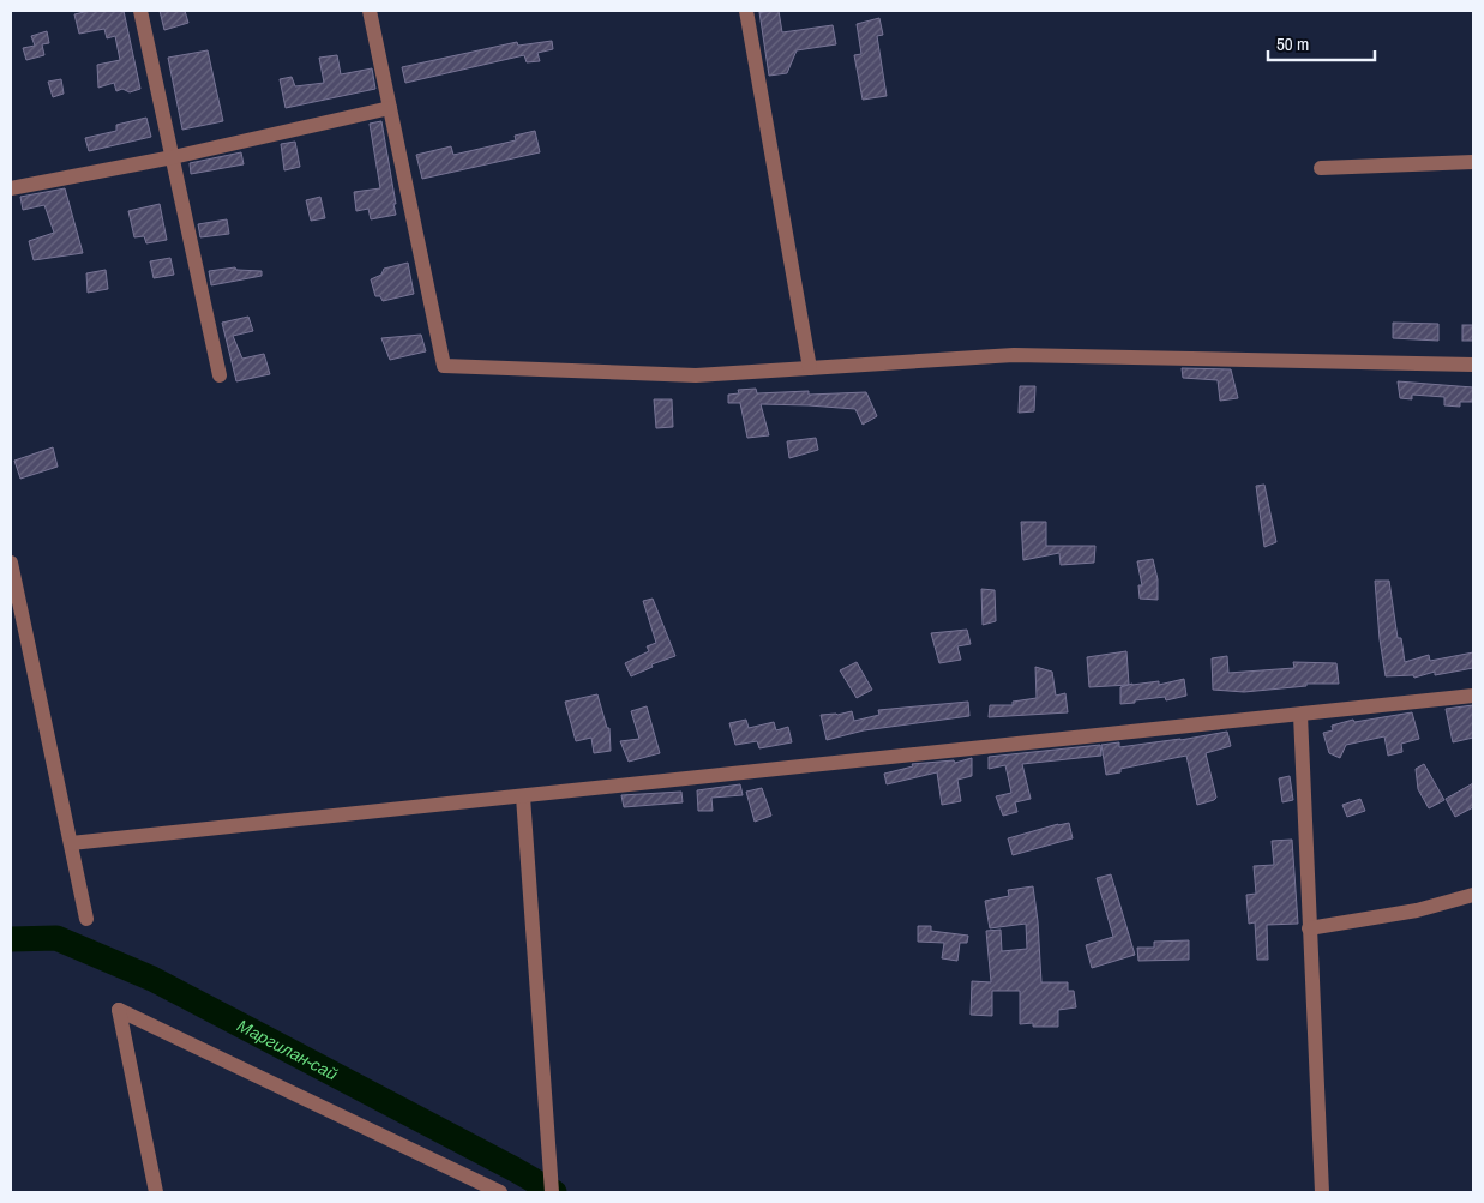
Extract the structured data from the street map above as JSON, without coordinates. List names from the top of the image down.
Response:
{
  "water": ["Маргилан-сай"],
  "scale_bar": "50 m"
}
